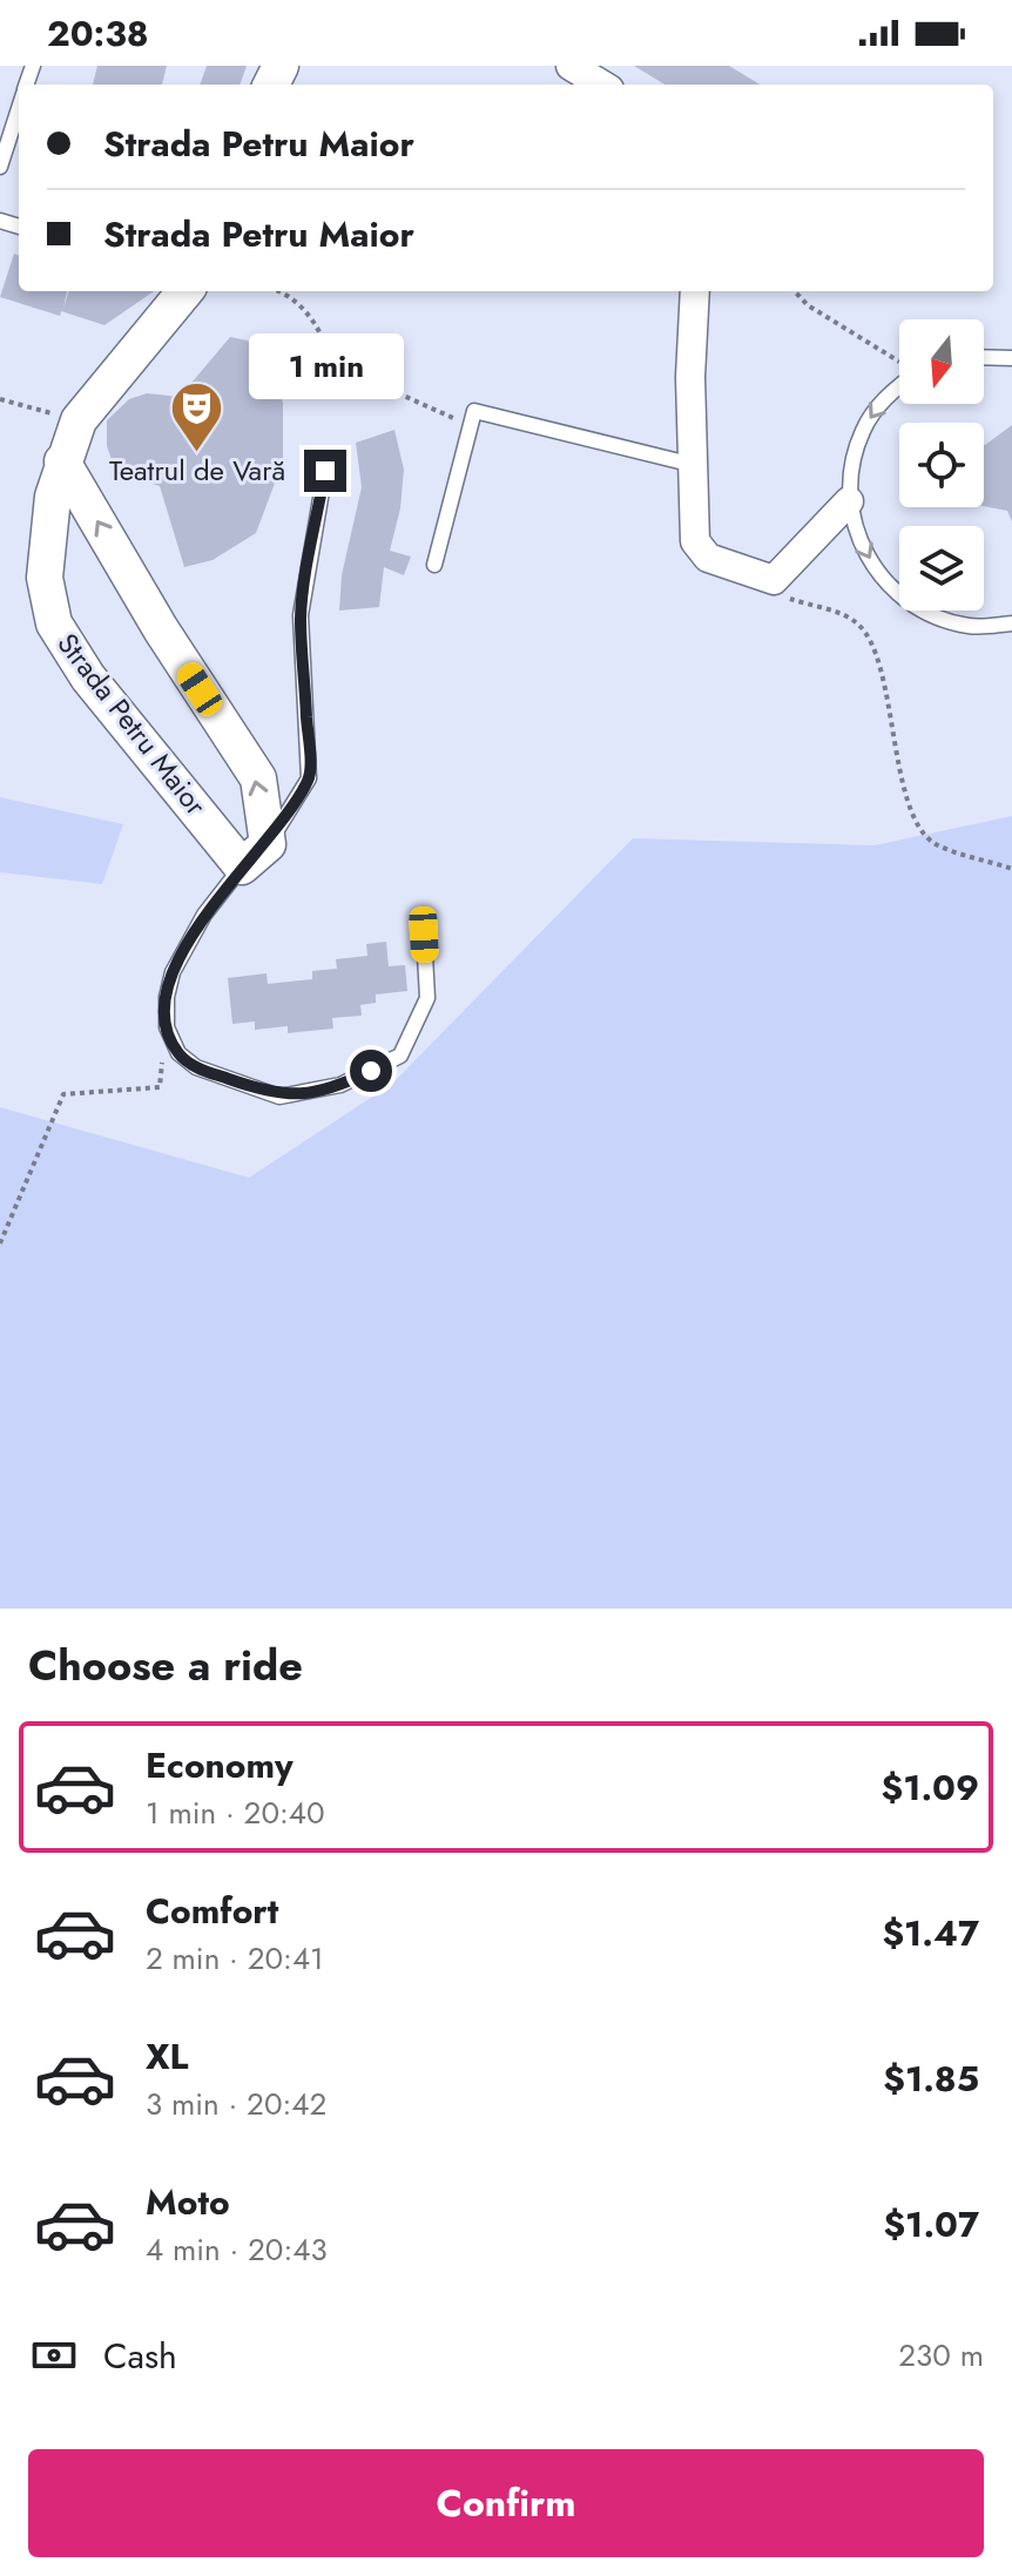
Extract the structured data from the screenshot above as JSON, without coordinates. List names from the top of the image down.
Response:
{
  "streets": {
    "street": ["Strada Petru Maior"]
  },
  "places": {
    "theatre": ["Teatrul de Vară"]
  },
  "north": "bottom",
  "page": {
    "status": "20:38",
    "banner": ["Strada Petru Maior", "Strada Petru Maior"],
    "bubble": "1 min",
    "heading": "Choose a ride",
    "list": [
      {
        "name": "Economy",
        "note": "1 min · 20:40",
        "value": "$1.09"
      },
      {
        "name": "Comfort",
        "note": "2 min · 20:41",
        "value": "$1.47"
      },
      {
        "name": "XL",
        "note": "3 min · 20:42",
        "value": "$1.85"
      },
      {
        "name": "Moto",
        "note": "4 min · 20:43",
        "value": "$1.07"
      }
    ],
    "pay": ["Cash", "230 m"],
    "buttons": "Confirm"
  }
}
